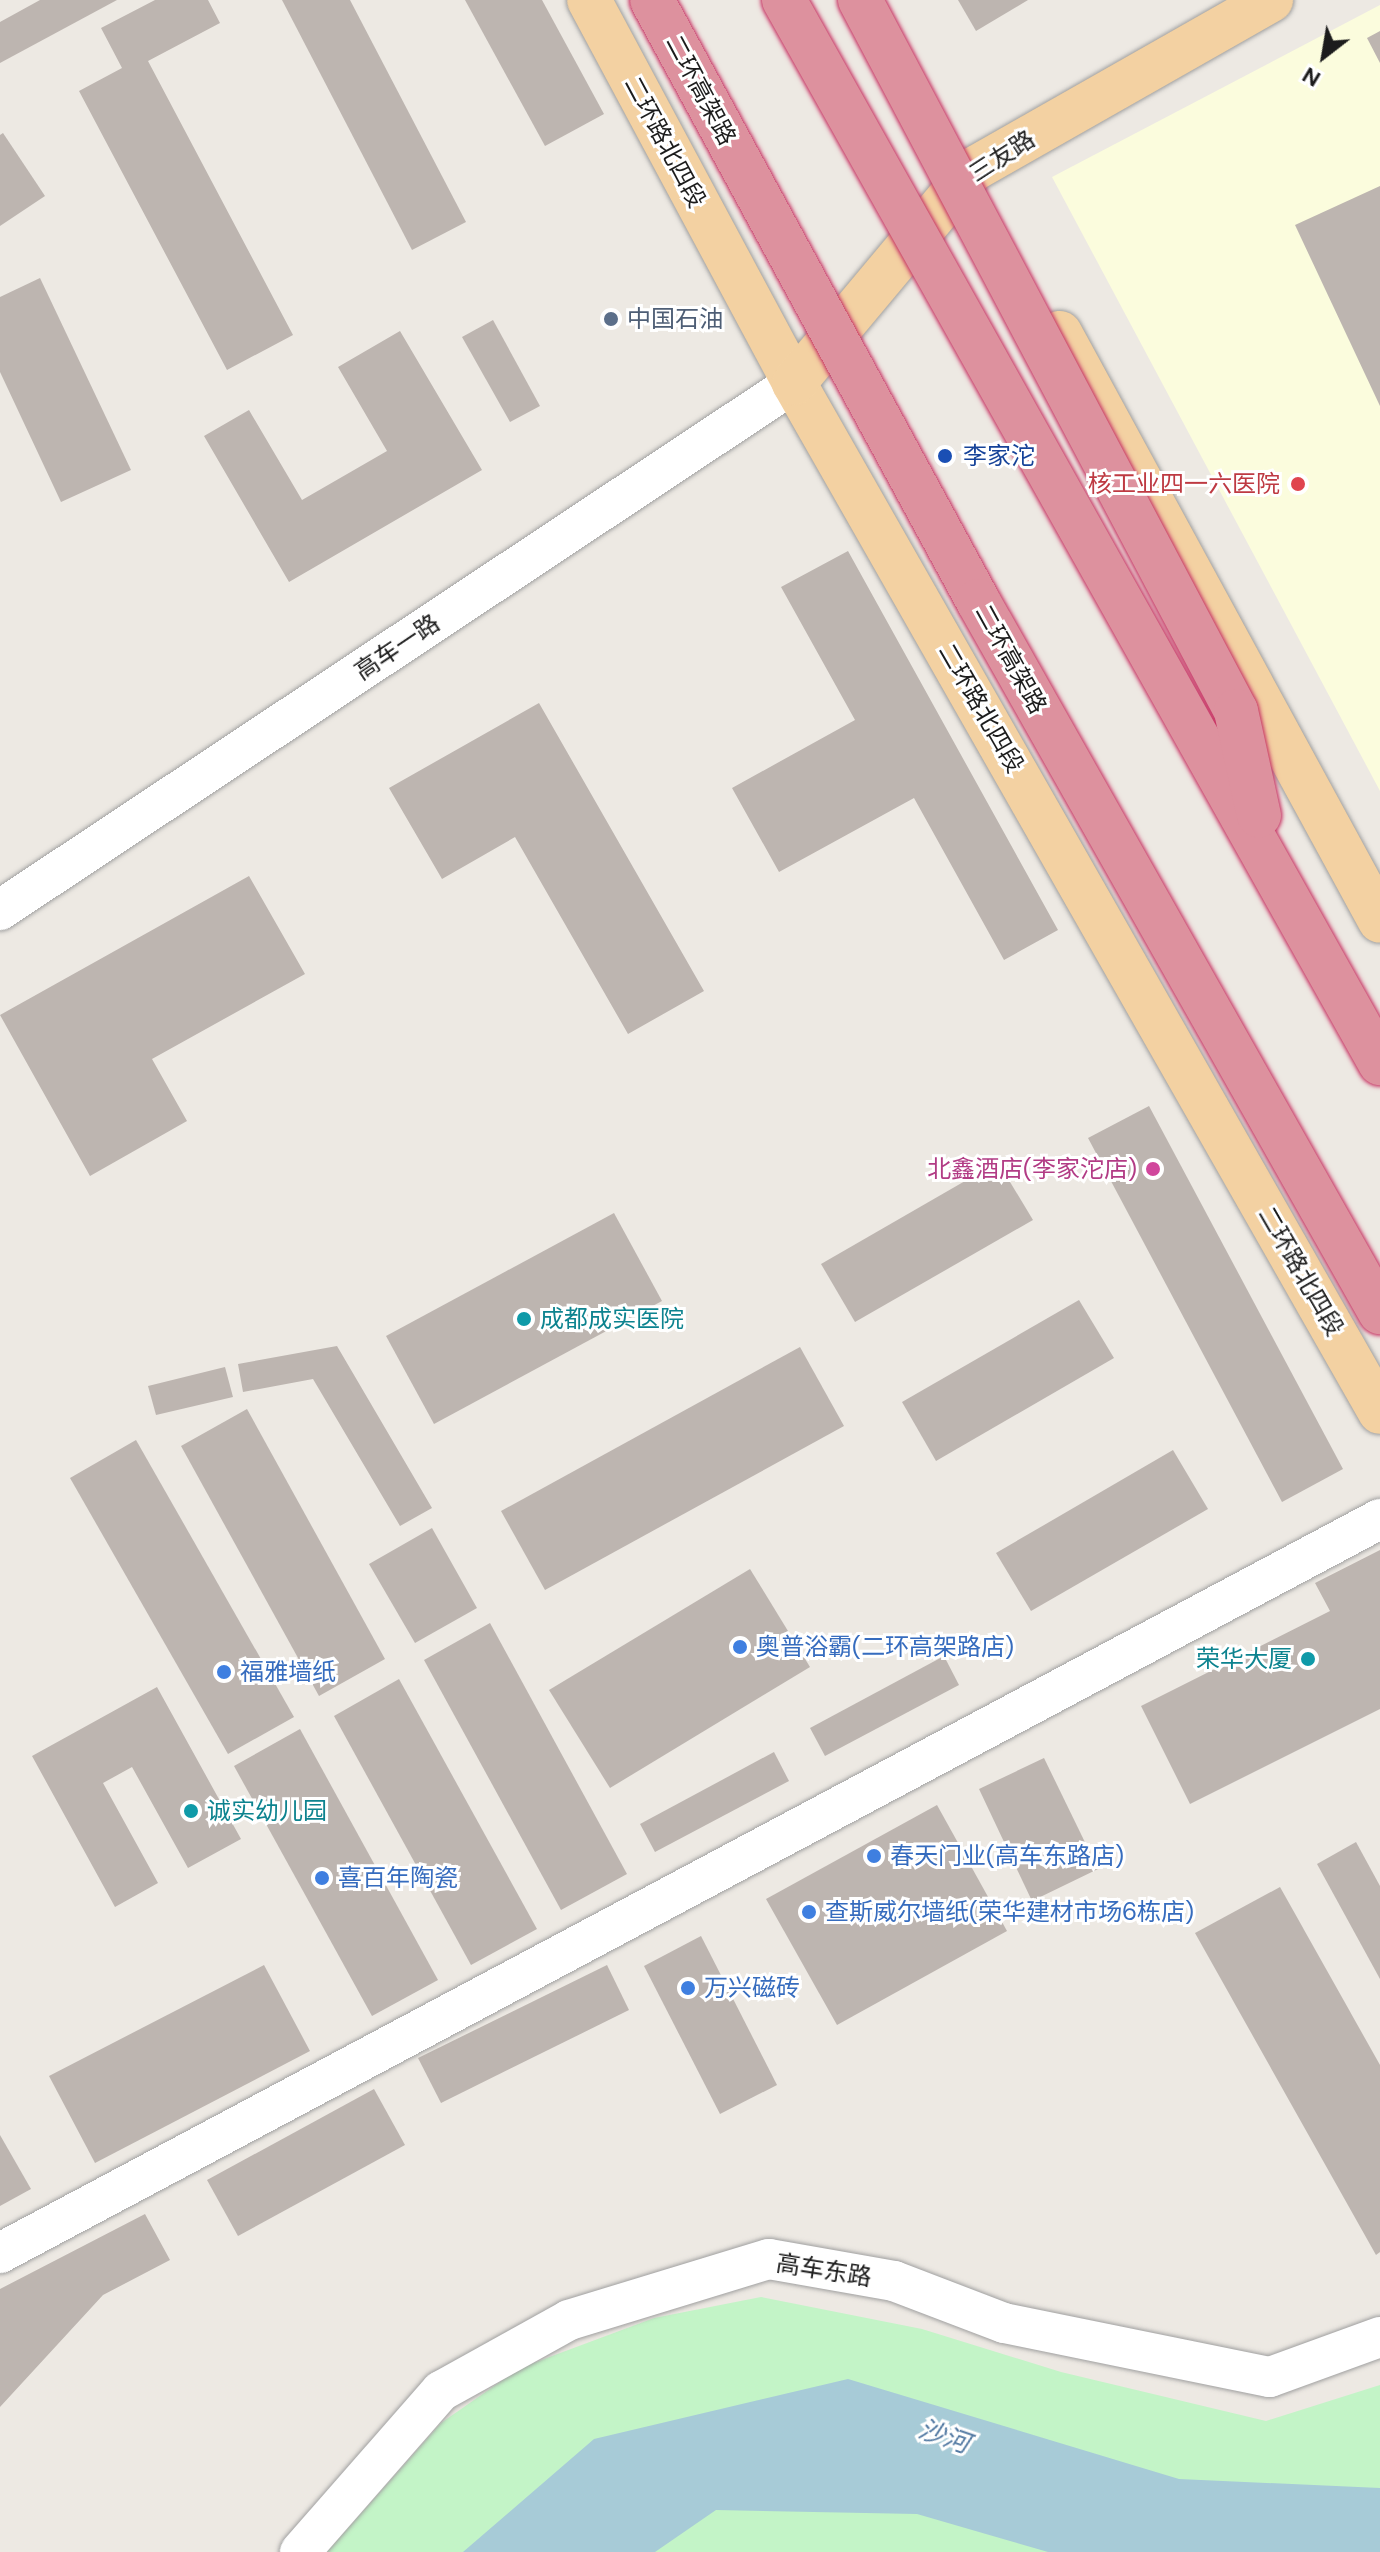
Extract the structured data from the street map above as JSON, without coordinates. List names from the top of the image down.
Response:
{
  "streets": {
    "highway": ["二环高架路"],
    "main road": ["二环路北四段", "三友路"],
    "street": ["高车一路", "高车东路"]
  },
  "crossings": [
    ["二环路北四段", "三友路"],
    ["二环路北四段", "高车一路"],
    ["三友路", "高车一路"]
  ],
  "water": ["沙河"],
  "places": [
    "中国石油",
    "李家沱",
    "核工业四一六医院",
    "北鑫酒店(李家沱店)",
    "成都成实医院",
    "奥普浴霸(二环高架路店)",
    "荣华大厦",
    "福雅墙纸",
    "诚实幼儿园",
    "春天门业(高车东路店)",
    "喜百年陶瓷",
    "查斯威尔墙纸(荣华建材市场6栋店)",
    "万兴磁砖"
  ],
  "north": "bottom left"
}
